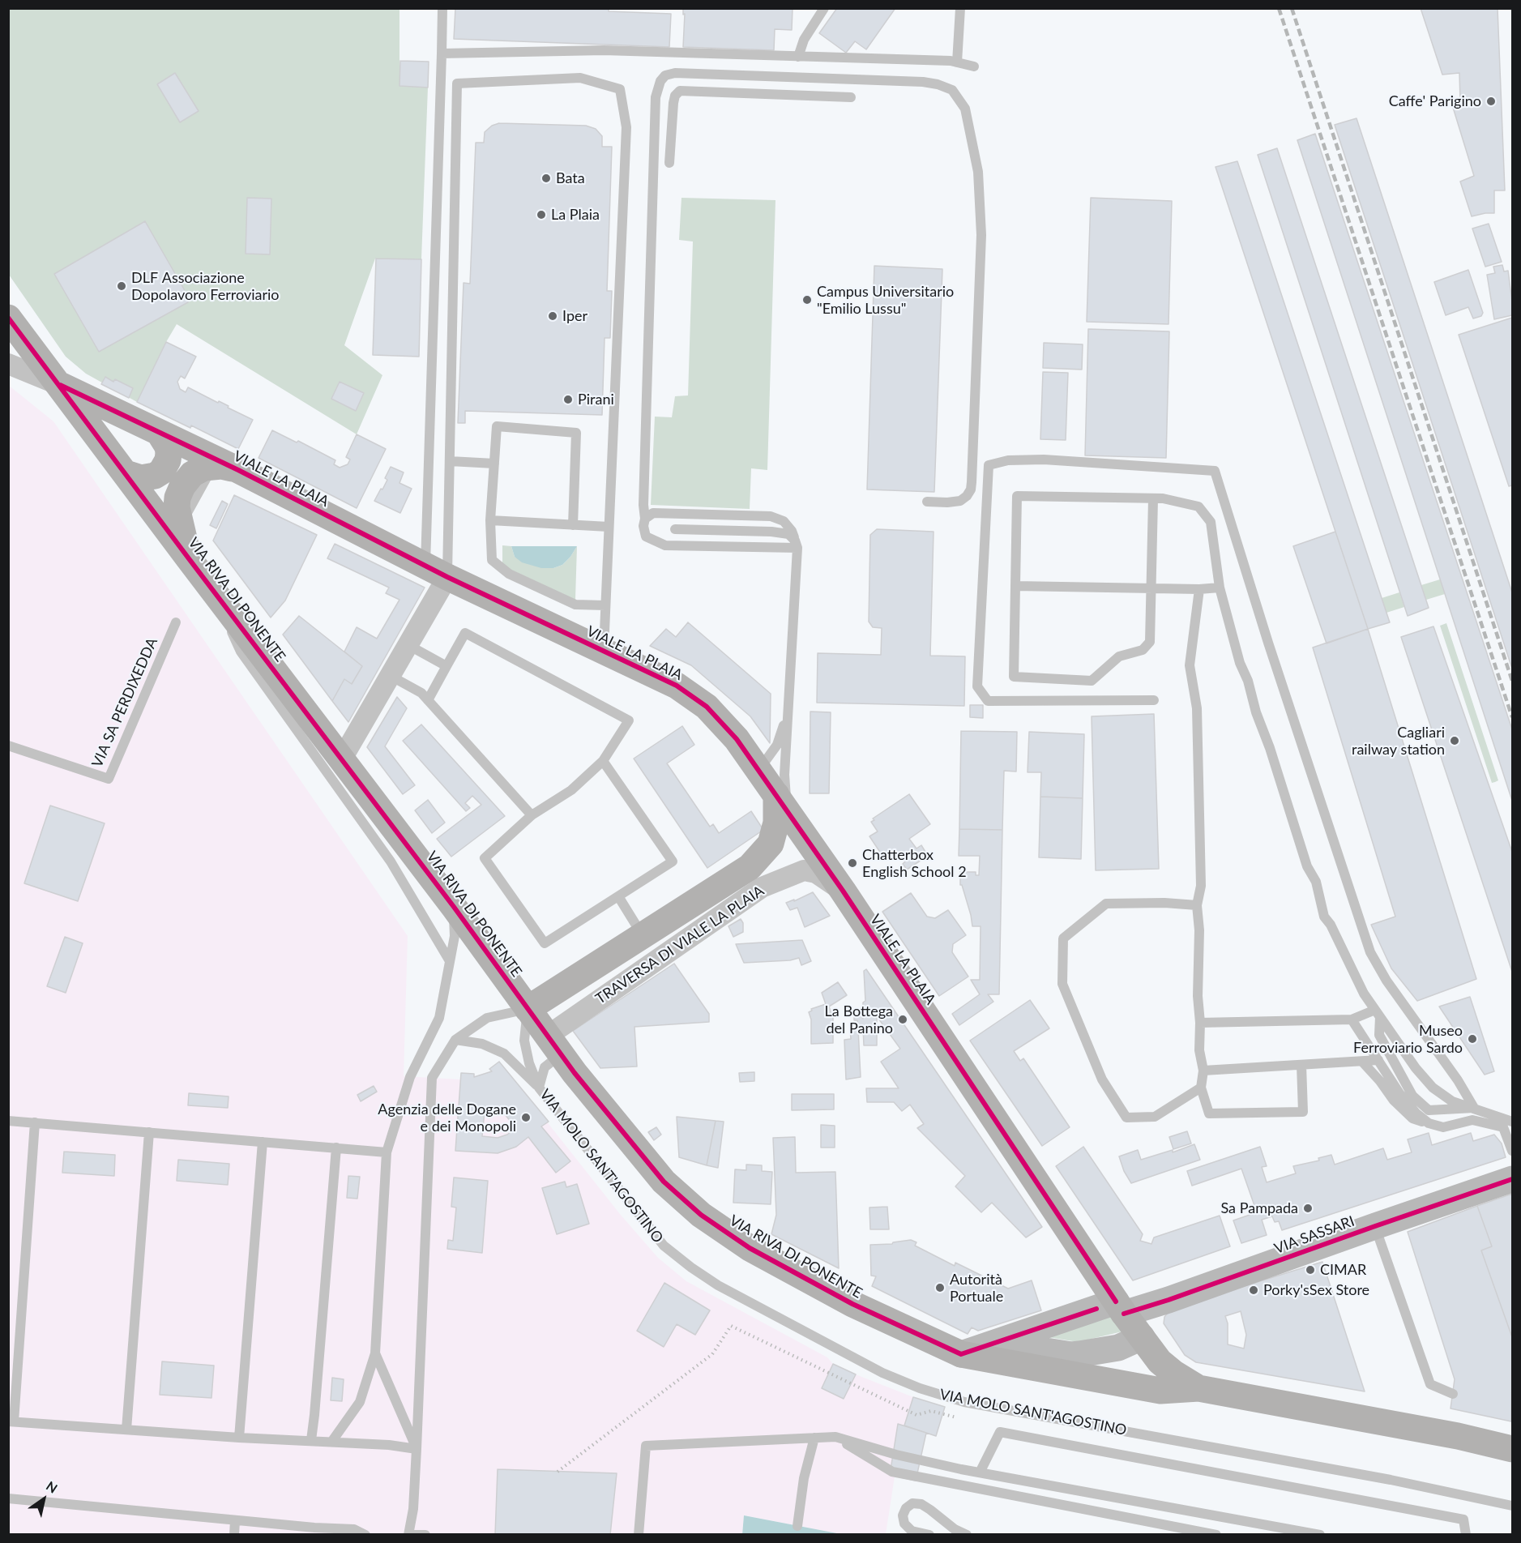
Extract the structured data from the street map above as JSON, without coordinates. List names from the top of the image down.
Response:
{
  "streets": {
    "main road": ["VIALE LA PLAIA", "VIA RIVA DI PONENTE", "TRAVERSA DI VIALE LA PLAIA"],
    "street": ["VIA SASSARI"],
    "lane": ["VIA SA PERDIXEDDA", "VIA MOLO SANT'AGOSTINO"]
  },
  "crossings": [
    ["VIALE LA PLAIA", "VIA RIVA DI PONENTE"],
    ["VIALE LA PLAIA", "TRAVERSA DI VIALE LA PLAIA"],
    ["VIALE LA PLAIA", "VIA SASSARI"],
    ["VIA RIVA DI PONENTE", "TRAVERSA DI VIALE LA PLAIA"],
    ["VIA RIVA DI PONENTE", "VIA MOLO SANT'AGOSTINO"],
    ["VIA RIVA DI PONENTE", "VIA SASSARI"],
    ["TRAVERSA DI VIALE LA PLAIA", "VIA MOLO SANT'AGOSTINO"]
  ],
  "places": [
    "Caffe' Parigino",
    "Bata",
    "La Plaia",
    "DLF Associazione Dopolavoro Ferroviario",
    "Campus Universitario \"Emilio Lussu\"",
    "Iper",
    "Pirani",
    "Cagliari railway station",
    "Chatterbox English School 2",
    "La Bottega del Panino",
    "Museo Ferroviario Sardo",
    "Agenzia delle Dogane e dei Monopoli",
    "Sa Pampada",
    "CIMAR",
    "Autorità Portuale",
    "Porky'sSex Store"
  ],
  "north": "top right"
}
